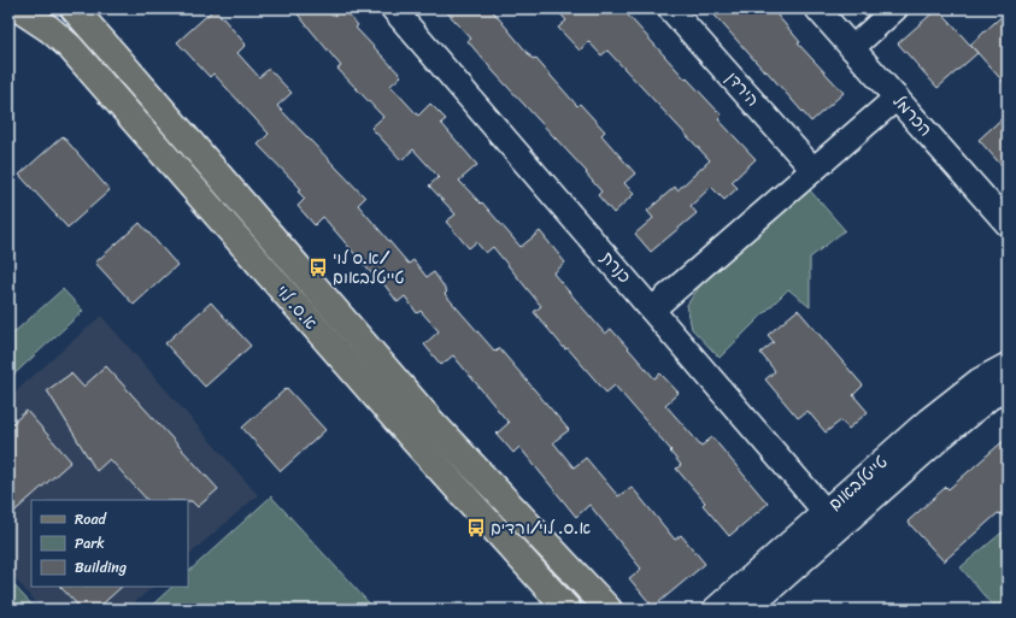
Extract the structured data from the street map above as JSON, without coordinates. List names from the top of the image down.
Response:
{
  "streets": {
    "main road": ["א.ס. לוי"],
    "street": [
      "הירדן",
      "הכרמל",
      "כנרת",
      "טייטלבאום"
    ]
  },
  "crossings": [
    ["כנרת", "טייטלבאום"]
  ],
  "places": {
    "bus stop": ["א.ס לוי/ טייטלבאום", "א.ס. לוי/ורדים"]
  },
  "legend": ["Road", "Park", "Building"]
}
